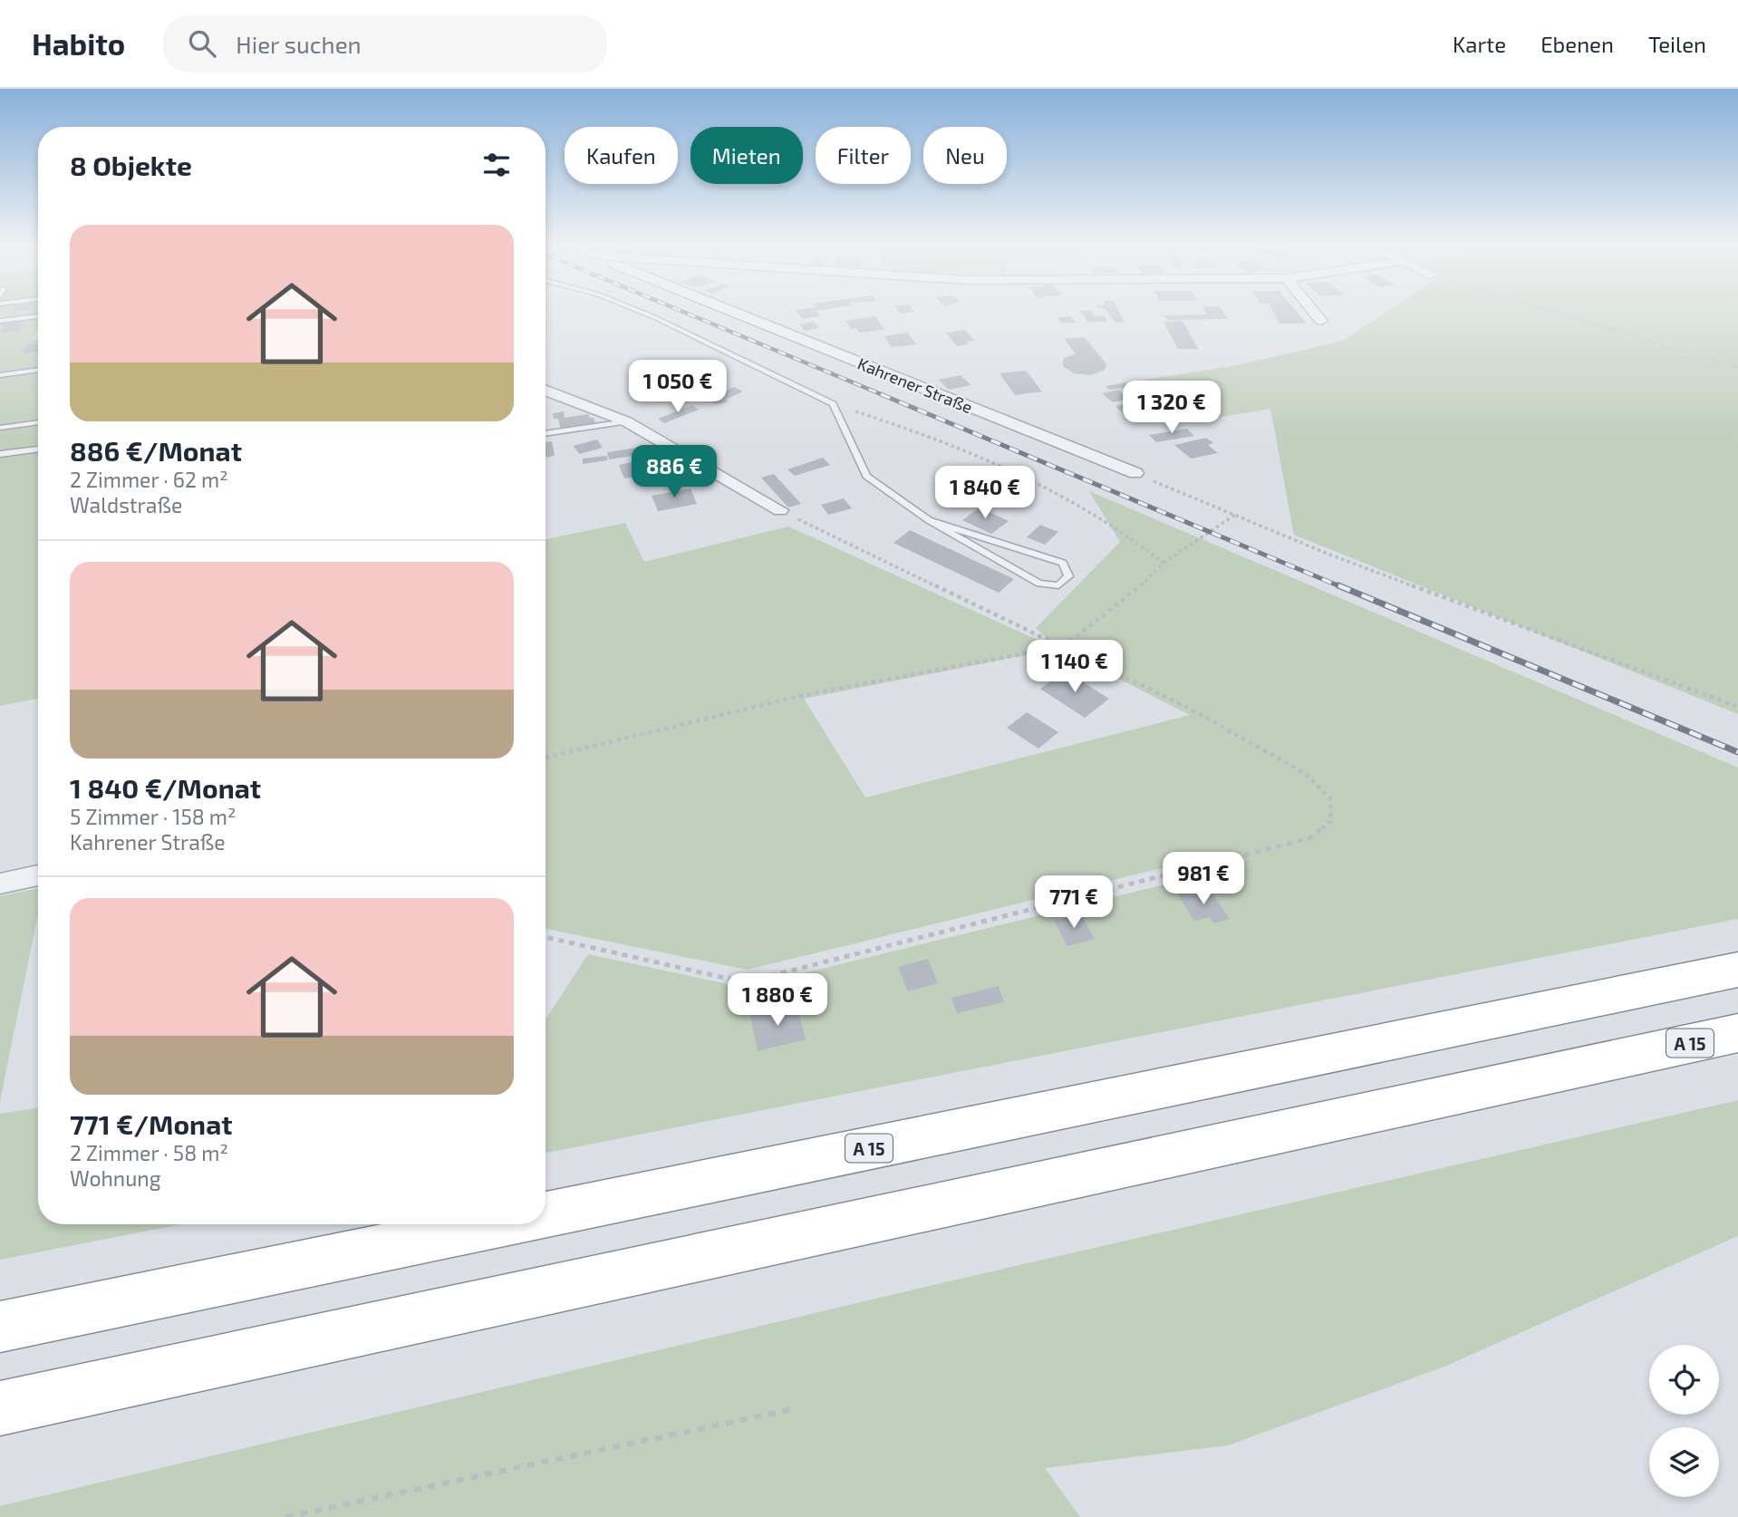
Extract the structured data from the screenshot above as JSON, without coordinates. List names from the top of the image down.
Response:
{
  "streets": {
    "highway": ["A 15"],
    "street": ["Kahrener Straße"]
  },
  "page": {
    "header": "Habito",
    "search": "Hier suchen",
    "nav": ["Karte", "Ebenen", "Teilen"],
    "chip": [
      "Kaufen",
      "Mieten",
      "Filter",
      "Neu"
    ],
    "heading": "8 Objekte",
    "list": [
      {
        "name": "886 €/Monat",
        "note": "2 Zimmer · 62 m² · Waldstraße"
      },
      {
        "name": "1 840 €/Monat",
        "note": "5 Zimmer · 158 m² · Kahrener Straße"
      },
      {
        "name": "771 €/Monat",
        "note": "2 Zimmer · 58 m² · Wohnung"
      }
    ],
    "price": [
      "1 050 €",
      "1 320 €",
      "886 €",
      "1 840 €",
      "1 140 €",
      "981 €",
      "771 €",
      "1 880 €"
    ]
  }
}
